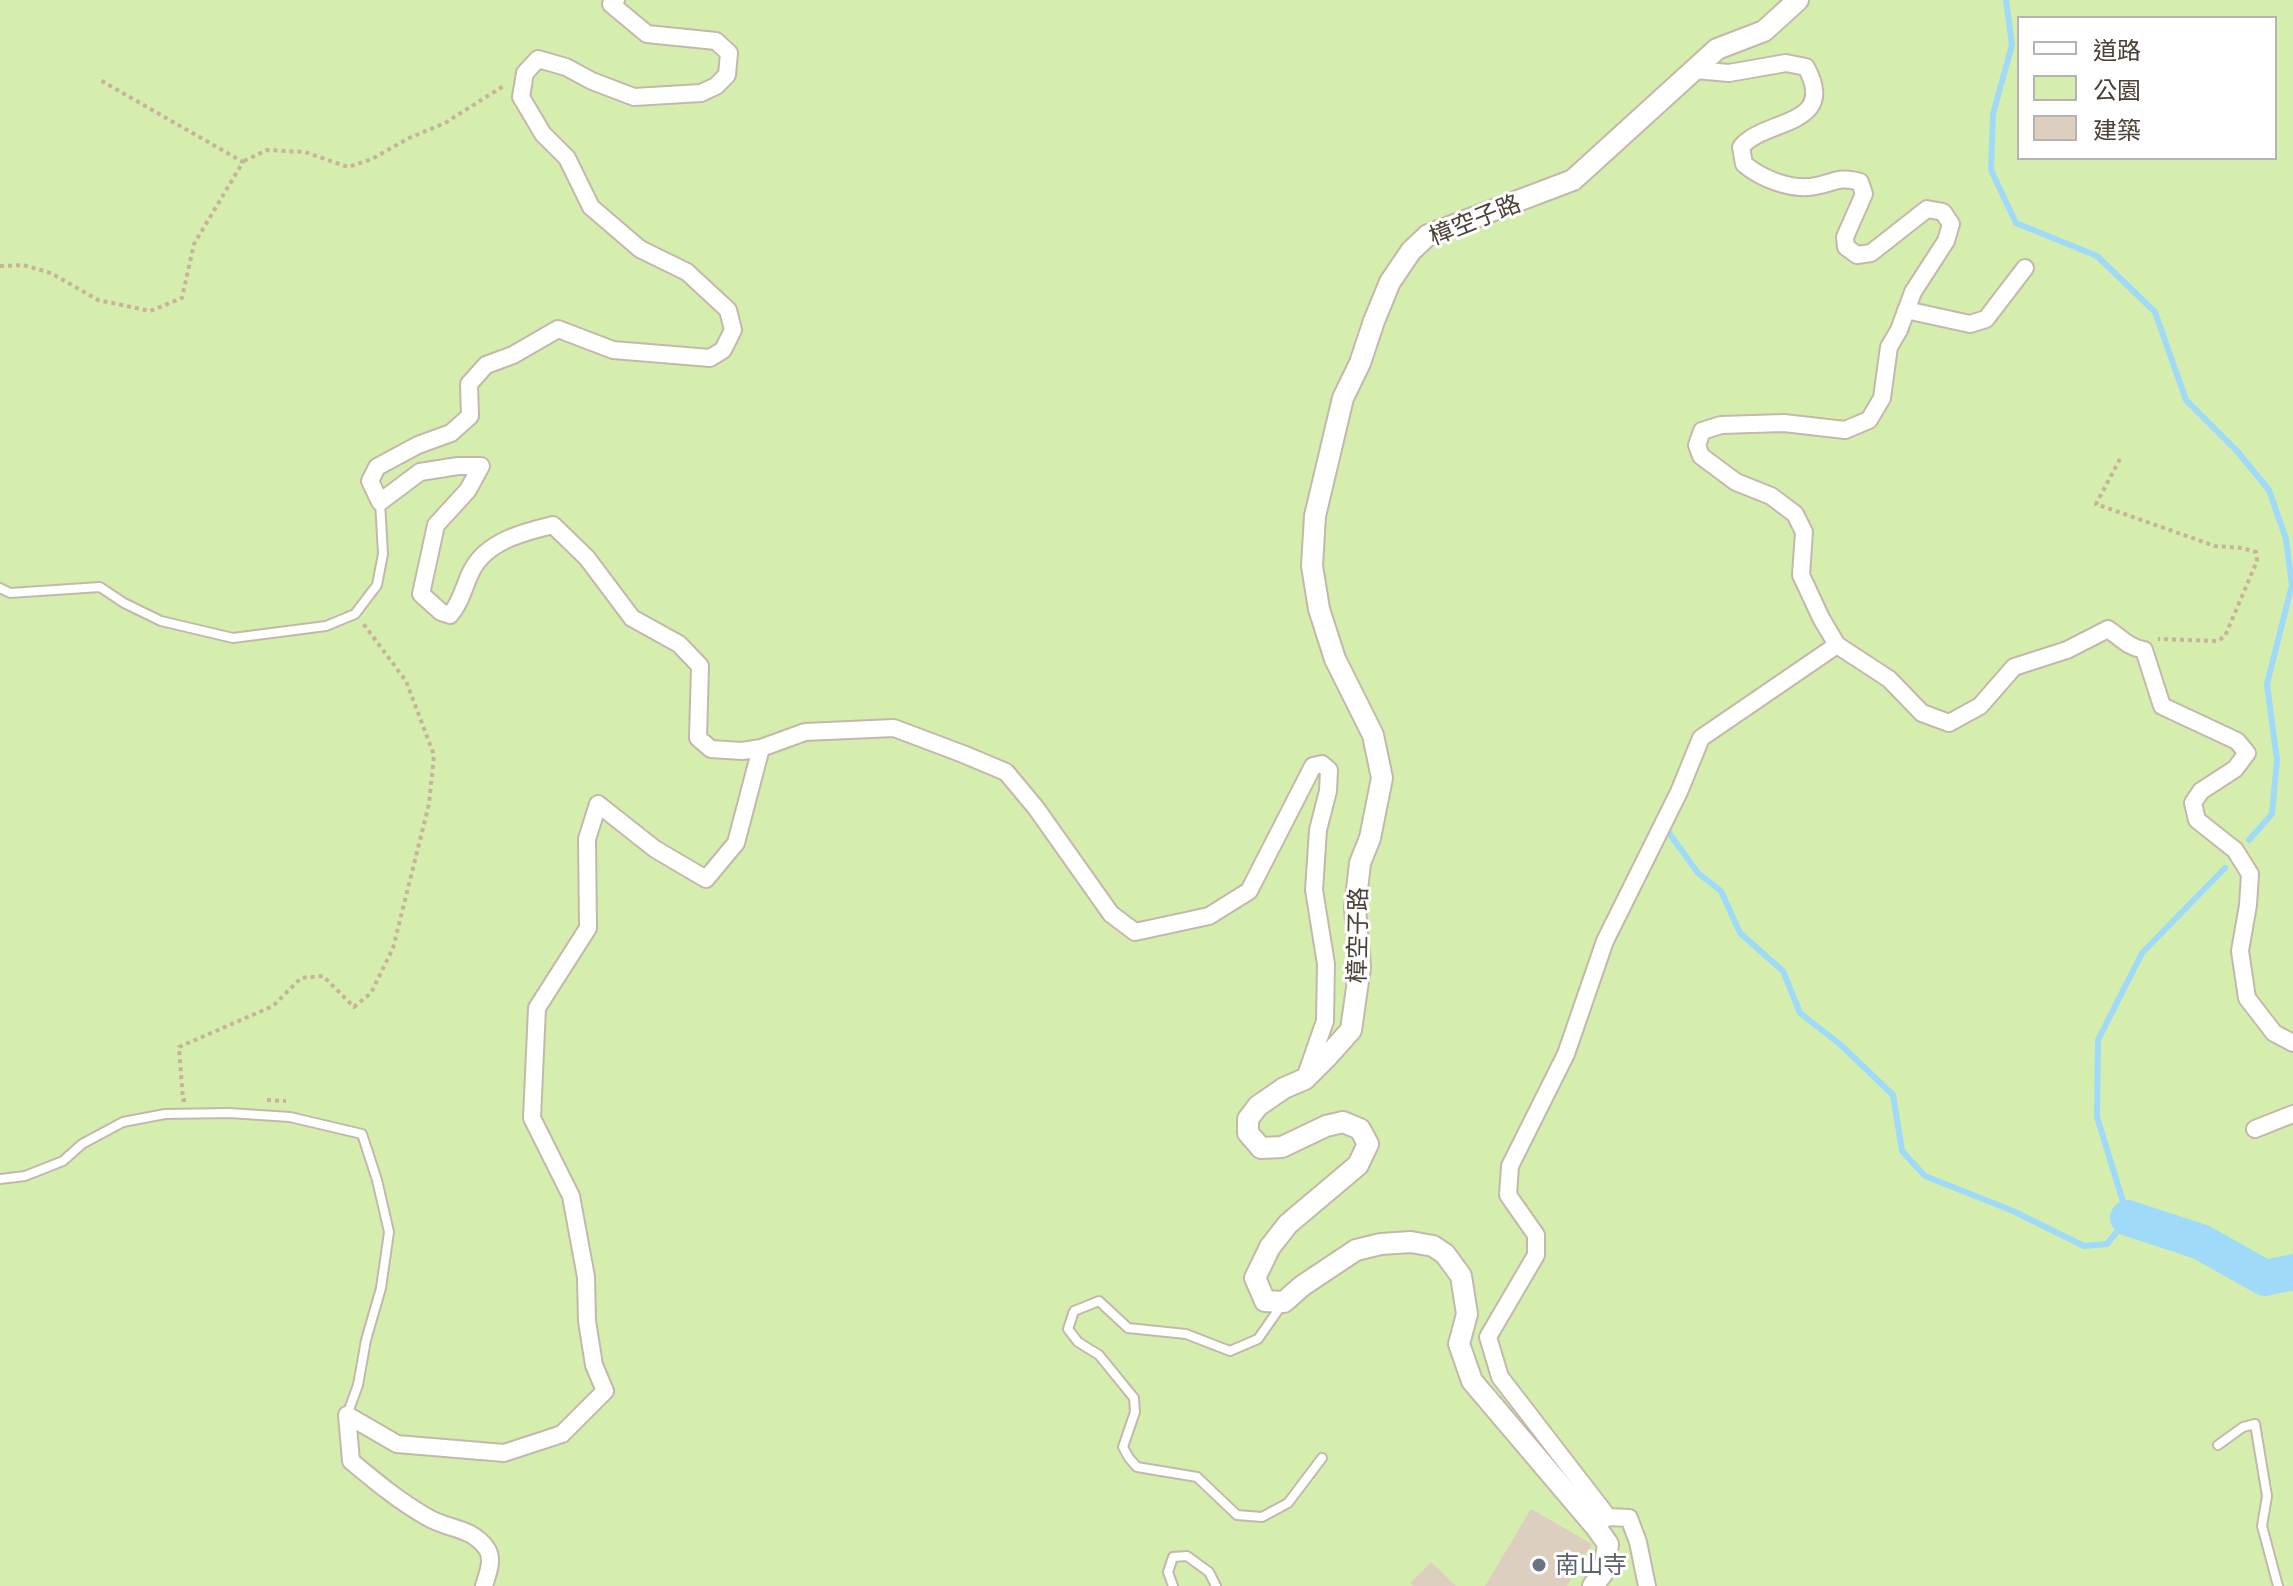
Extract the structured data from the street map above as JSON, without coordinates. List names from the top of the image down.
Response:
{
  "streets": {
    "street": ["樟空子路"]
  },
  "places": ["南山寺"],
  "legend": ["道路", "公園", "建築"]
}
